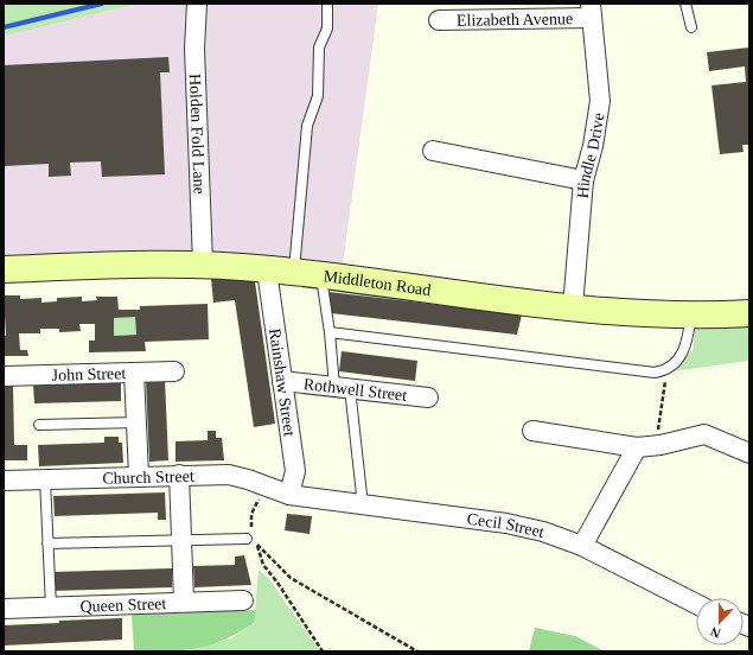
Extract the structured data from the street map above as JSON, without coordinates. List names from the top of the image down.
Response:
{
  "streets": {
    "main road": ["Middleton Road"],
    "street": [
      "Elizabeth Avenue",
      "Holden Fold Lane",
      "Hindle Drive",
      "John Street",
      "Rainshaw Street",
      "Rothwell Street",
      "Church Street",
      "Cecil Street",
      "Queen Street"
    ]
  },
  "crossings": [
    ["Elizabeth Avenue", "Hindle Drive"],
    ["Holden Fold Lane", "Middleton Road"],
    ["Hindle Drive", "Middleton Road"],
    ["Middleton Road", "Rainshaw Street"],
    ["Rainshaw Street", "Rothwell Street"],
    ["Rainshaw Street", "Church Street"],
    ["Rainshaw Street", "Cecil Street"],
    ["Church Street", "Cecil Street"]
  ],
  "north": "bottom"
}
